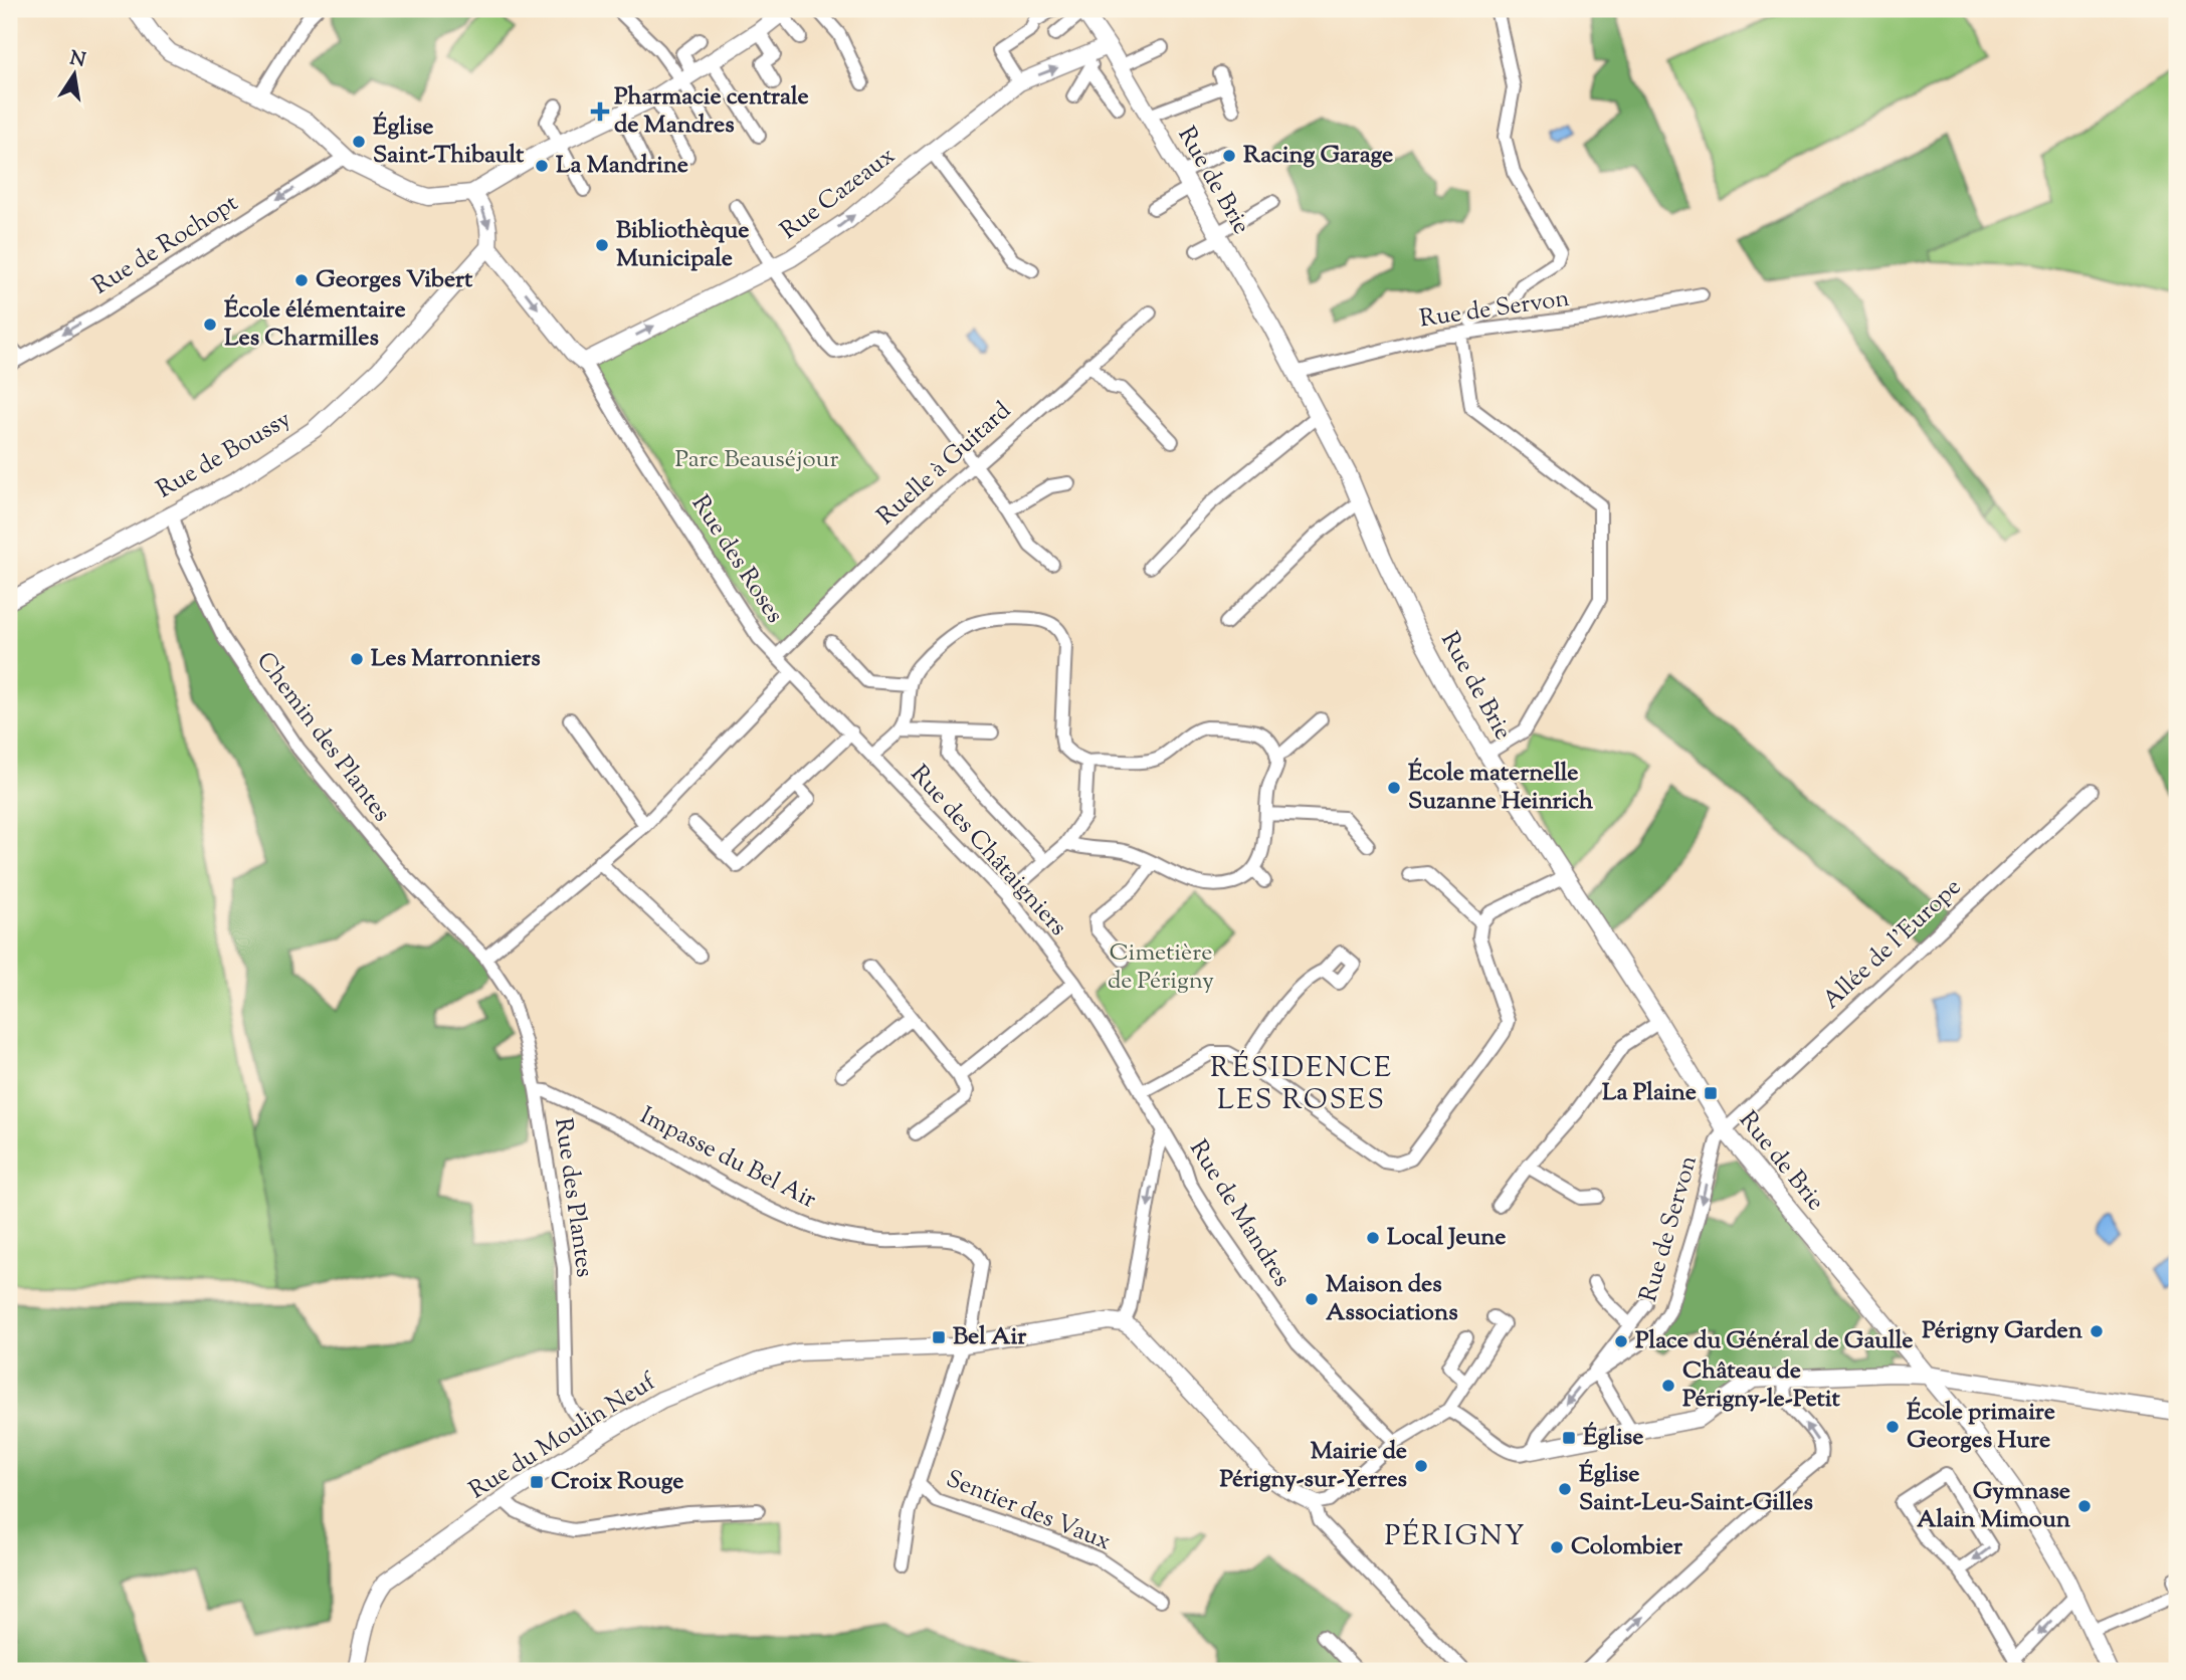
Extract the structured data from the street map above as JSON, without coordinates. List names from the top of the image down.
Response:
{
  "streets": {
    "street": [
      "Rue de Brie",
      "Rue Cazeaux",
      "Rue de Rochopt",
      "Rue de Servon",
      "Rue de Boussy",
      "Ruelle à Guitard",
      "Rue des Roses",
      "Chemin des Plantes",
      "Rue des Châtaigniers",
      "Allée de l'Europe",
      "Impasse du Bel Air",
      "Rue des Plantes",
      "Rue de Mandres",
      "Rue du Moulin Neuf",
      "Sentier des Vaux"
    ]
  },
  "crossings": [
    ["Rue de Brie", "Rue Cazeaux"],
    ["Rue de Brie", "Rue de Servon"],
    ["Rue de Brie", "Allée de l'Europe"],
    ["Rue Cazeaux", "Rue des Roses"],
    ["Rue de Servon", "Allée de l'Europe"],
    ["Rue de Boussy", "Rue des Roses"],
    ["Rue de Boussy", "Chemin des Plantes"],
    ["Ruelle à Guitard", "Rue des Roses"],
    ["Ruelle à Guitard", "Rue des Châtaigniers"],
    ["Rue des Roses", "Rue des Châtaigniers"],
    ["Chemin des Plantes", "Rue des Plantes"],
    ["Rue des Châtaigniers", "Rue de Mandres"],
    ["Impasse du Bel Air", "Rue des Plantes"],
    ["Impasse du Bel Air", "Rue du Moulin Neuf"],
    ["Rue des Plantes", "Rue du Moulin Neuf"]
  ],
  "one_way": ["Rue Cazeaux", "Rue de Rochopt"],
  "districts": ["RÉSIDENCE LES ROSES", "PÉRIGNY"],
  "parks": ["Parc Beauséjour", "Cimetière de Périgny"],
  "places": {
    "health": ["Pharmacie centrale de Mandres"],
    "other": [
      "Église Saint-Thibault",
      "Racing Garage",
      "La Mandrine",
      "Bibliothèque Municipale",
      "Georges Vibert",
      "École élémentaire Les Charmilles",
      "Les Marronniers",
      "École maternelle Suzanne Heinrich",
      "Local Jeune",
      "Maison des Associations",
      "Périgny Garden",
      "Place du Général de Gaulle",
      "Château de Périgny-le-Petit",
      "École primaire Georges Hure",
      "Mairie de Périgny-sur-Yerres",
      "Église Saint-Leu-Saint-Gilles",
      "Gymnase Alain Mimoun",
      "Colombier"
    ],
    "transit": [
      "La Plaine",
      "Bel Air",
      "Église",
      "Croix Rouge"
    ]
  },
  "north": "top"
}
